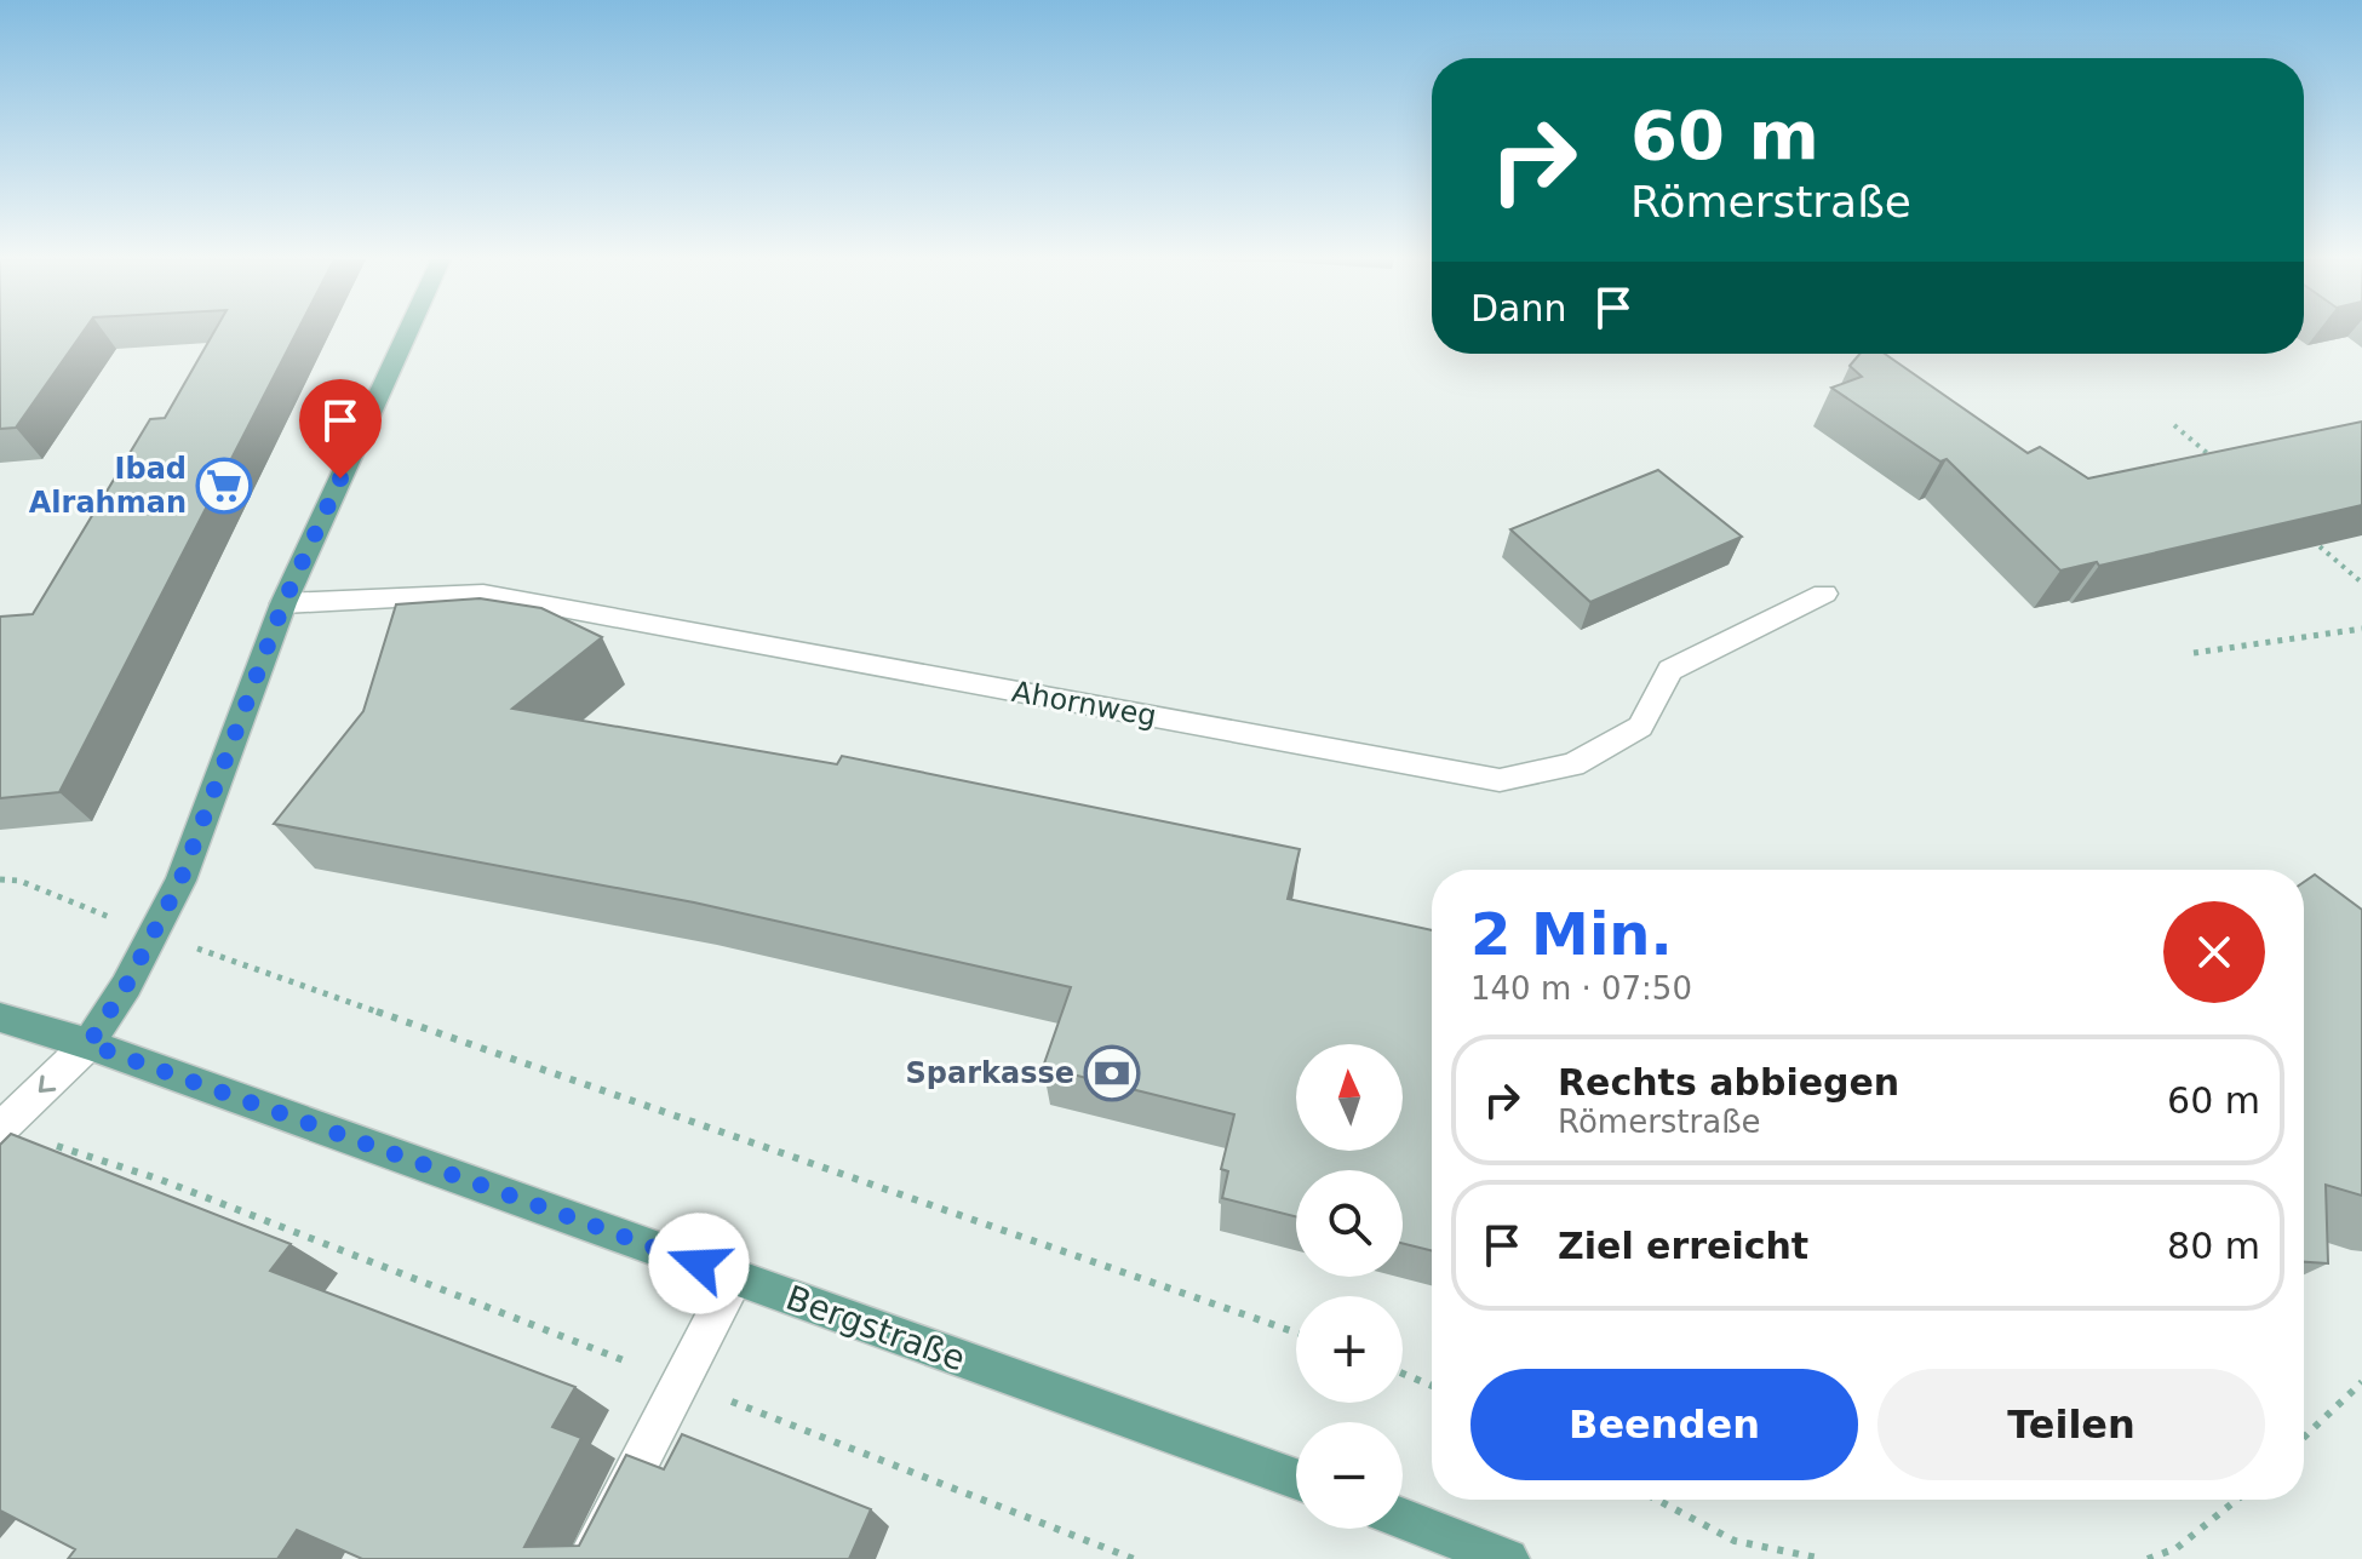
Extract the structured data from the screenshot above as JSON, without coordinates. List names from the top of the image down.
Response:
{
  "streets": {
    "main road": ["Bergstraße"],
    "street": ["Ahornweg"]
  },
  "places": {
    "supermarket": ["Ibad Alrahman"],
    "bank": ["Sparkasse"]
  },
  "north": "top",
  "page": {
    "turn": ["60 m", "Römerstraße"],
    "then": "Dann",
    "heading": ["2 Min.", "140 m · 07:50"],
    "list": [
      {
        "name": "Rechts abbiegen",
        "note": "Römerstraße",
        "value": "60 m"
      },
      {
        "name": "Ziel erreicht",
        "value": "80 m"
      }
    ],
    "map_buttons": ["+", "−"],
    "buttons": ["Beenden", "Teilen"]
  }
}
